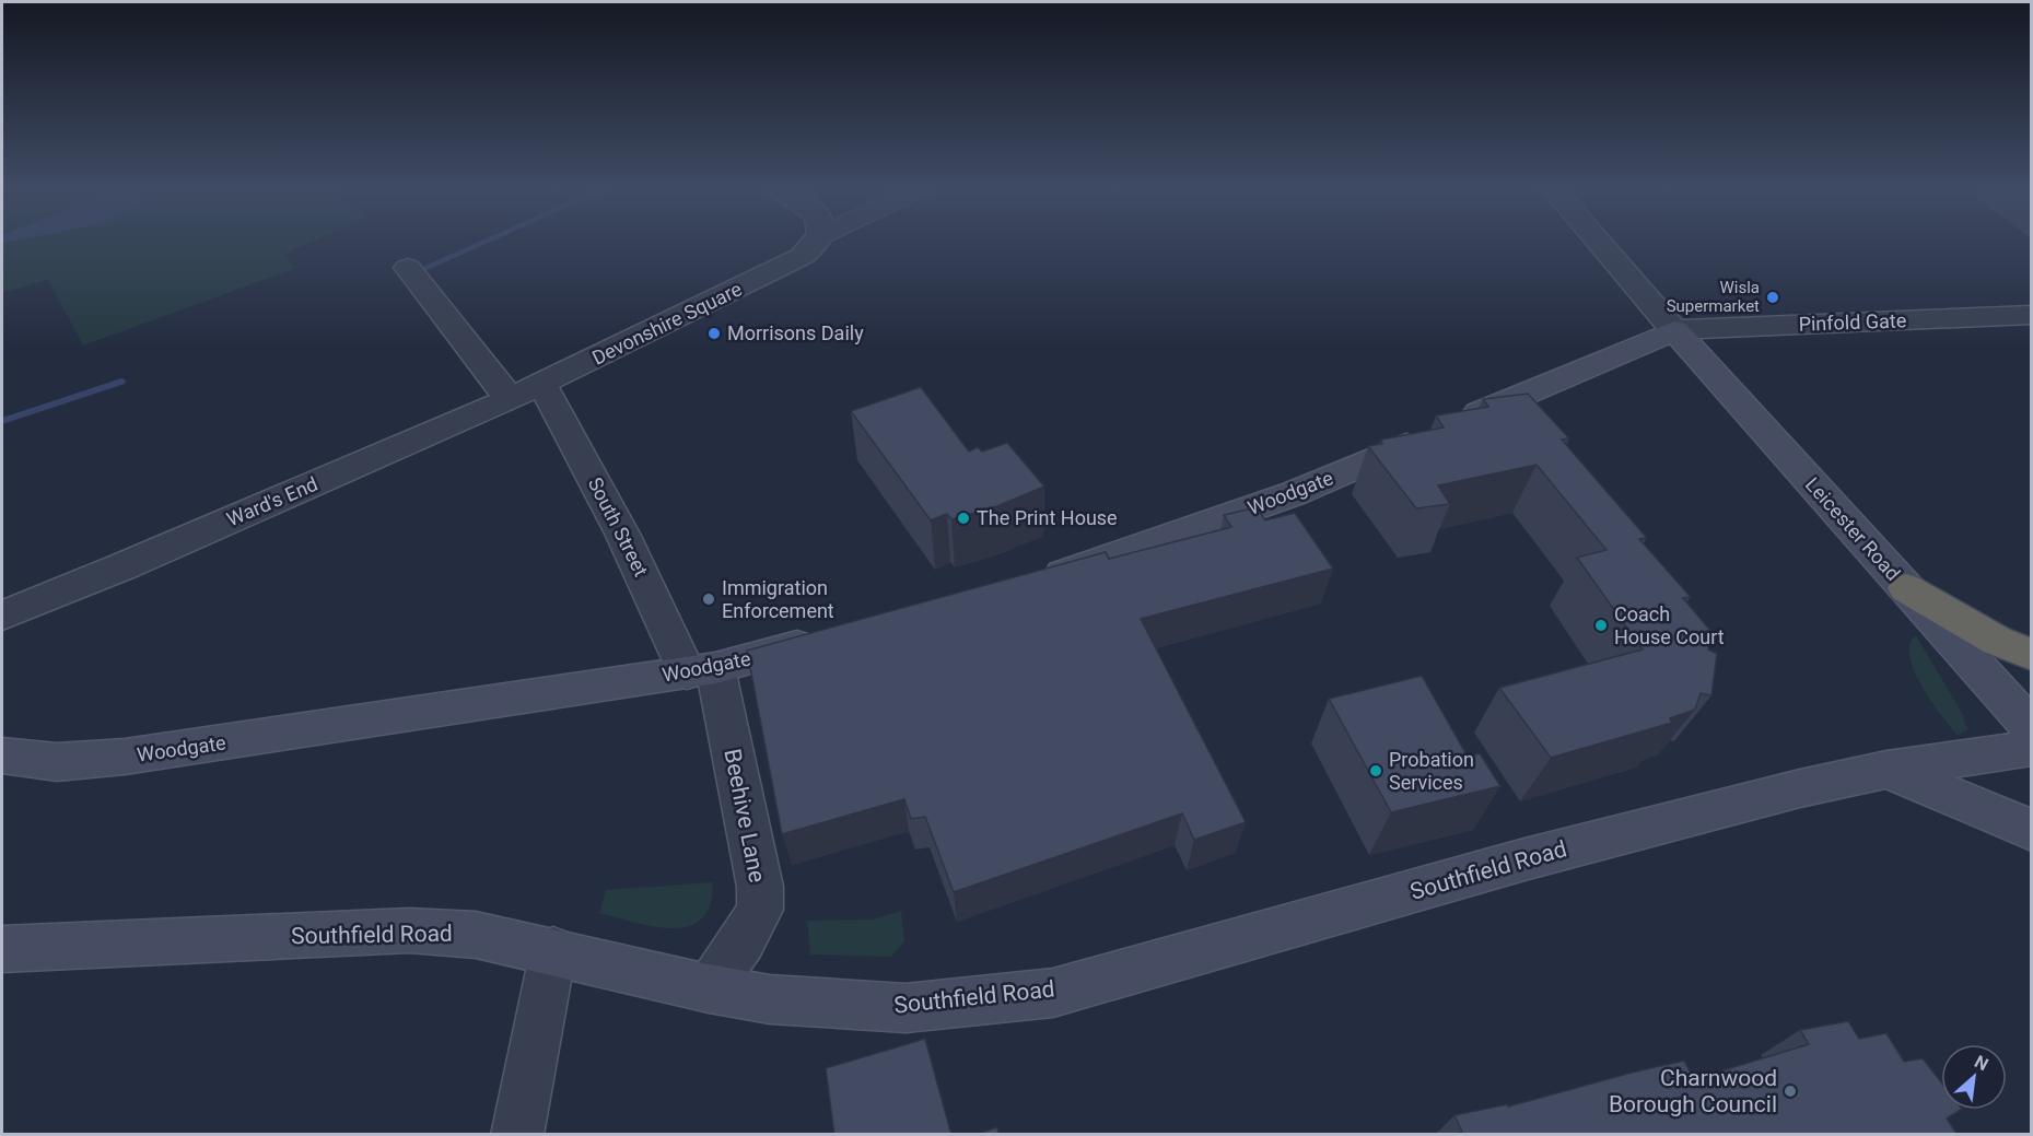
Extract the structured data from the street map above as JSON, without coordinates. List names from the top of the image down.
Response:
{
  "streets": {
    "main road": ["Woodgate", "Leicester Road", "Southfield Road"],
    "street": [
      "Pinfold Gate",
      "Devonshire Square",
      "Ward's End",
      "South Street",
      "Beehive Lane"
    ]
  },
  "crossings": [
    ["Pinfold Gate", "Woodgate"],
    ["Pinfold Gate", "Leicester Road"],
    ["Devonshire Square", "Ward's End"],
    ["Devonshire Square", "South Street"],
    ["Woodgate", "South Street"],
    ["Woodgate", "Leicester Road"],
    ["Woodgate", "Beehive Lane"],
    ["Ward's End", "South Street"],
    ["South Street", "Beehive Lane"],
    ["Beehive Lane", "Southfield Road"]
  ],
  "places": [
    "Wisla Supermarket",
    "Morrisons Daily",
    "The Print House",
    "Immigration Enforcement",
    "Coach House Court",
    "Probation Services",
    "Charnwood Borough Council"
  ],
  "north": "top right"
}
